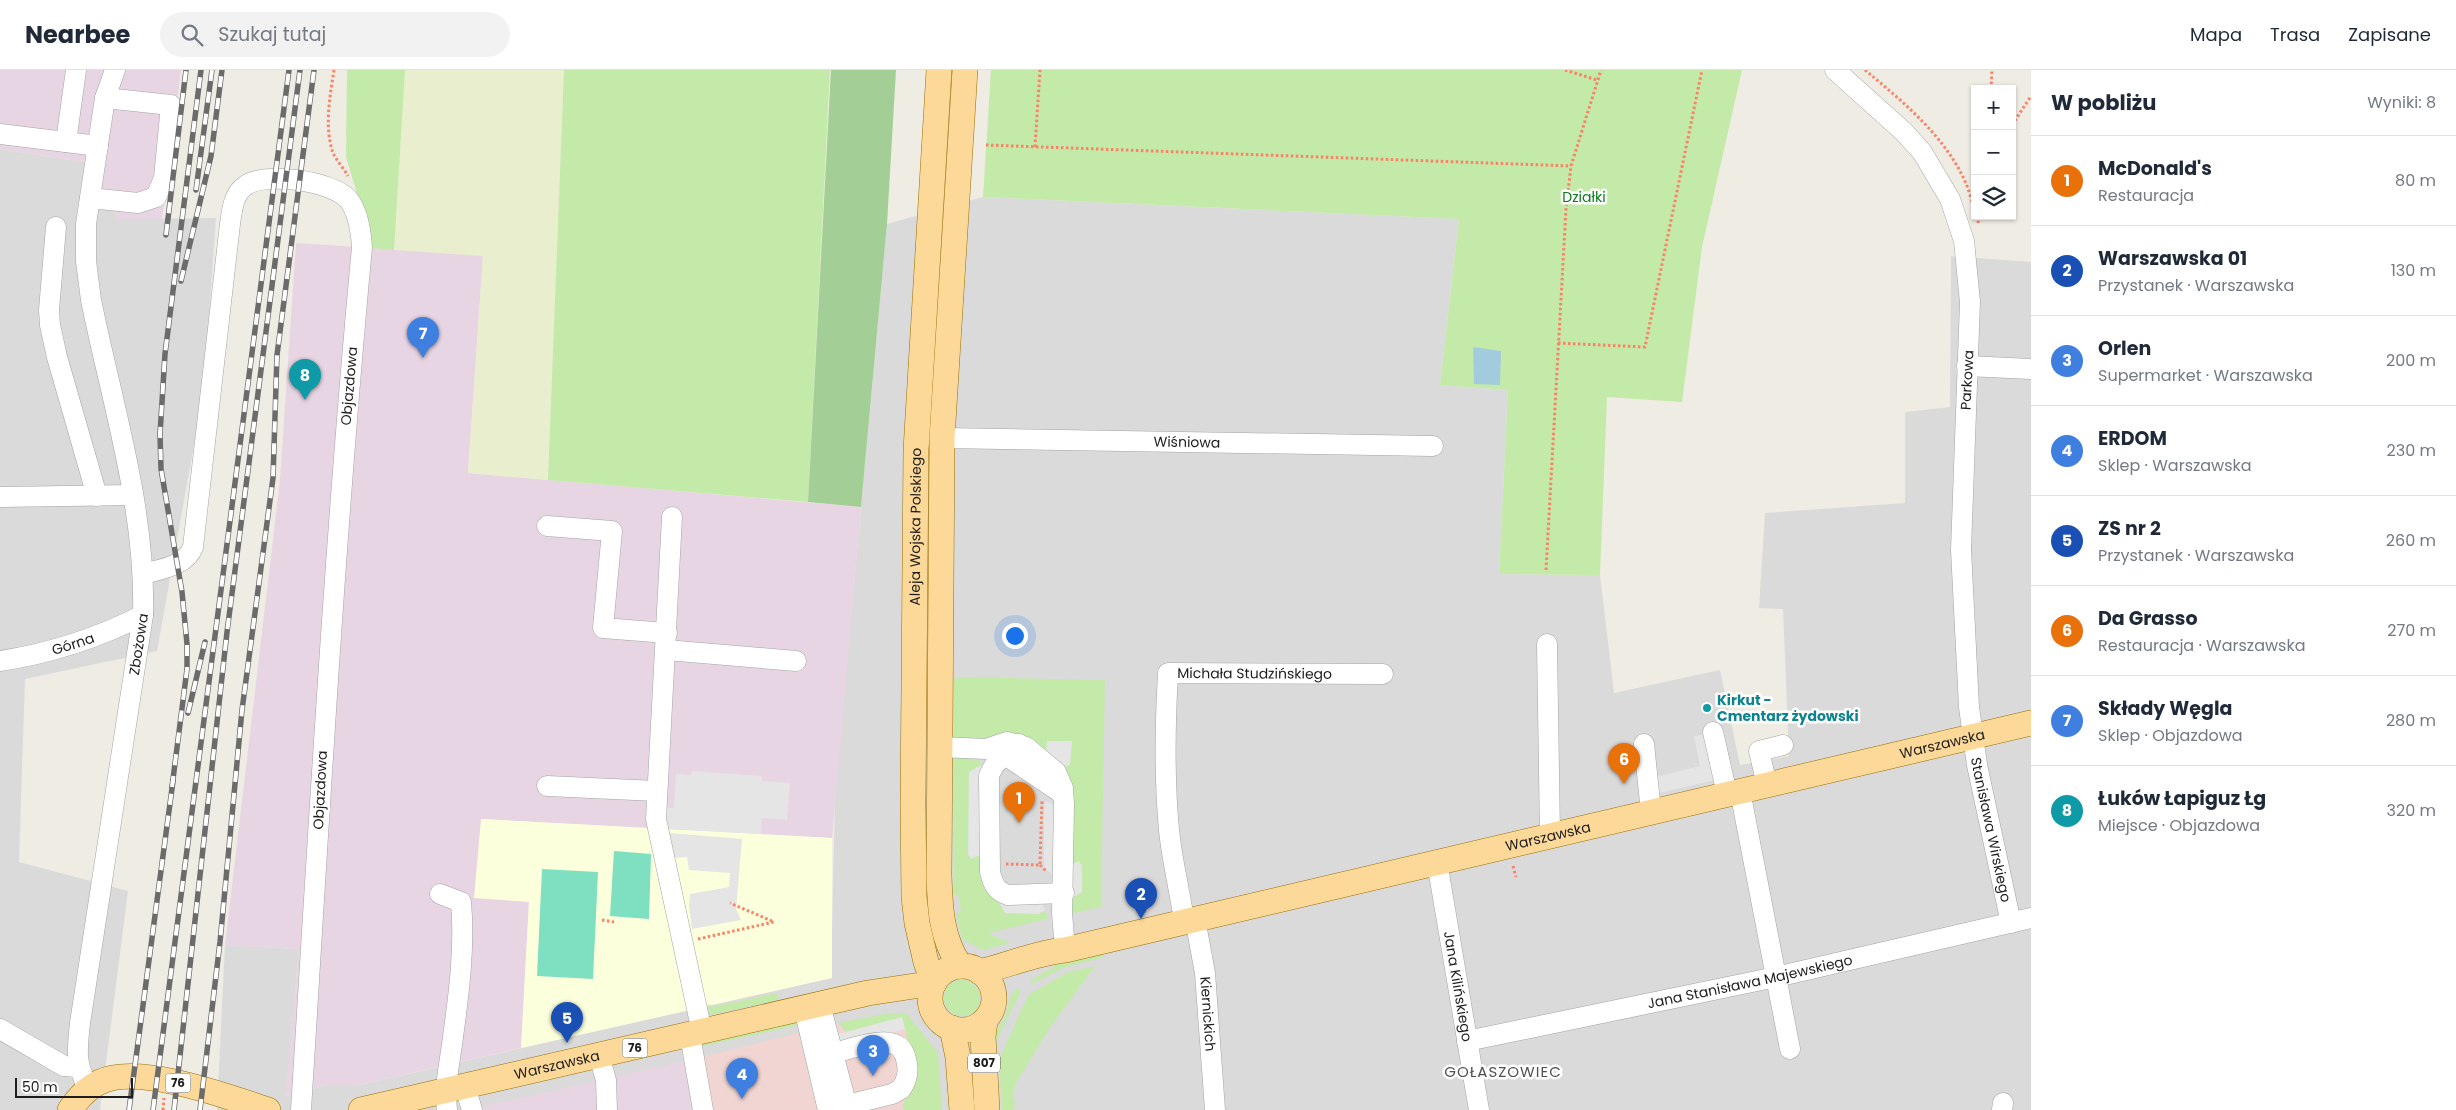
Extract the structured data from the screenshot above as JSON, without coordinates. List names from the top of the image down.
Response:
{
  "streets": {
    "main road": [
      "Aleja Wojska Polskiego",
      "Warszawska",
      "76",
      "807"
    ],
    "street": [
      "Parkowa",
      "Objazdowa",
      "Wiśniowa",
      "Górna",
      "Zbożowa",
      "Michała Studzińskiego",
      "Stanisława Wirskiego",
      "Jana Stanisława Majewskiego",
      "Jana Kilińskiego",
      "Kiernickich"
    ]
  },
  "crossings": [
    ["Parkowa", "Warszawska"],
    ["Parkowa", "Stanisława Wirskiego"],
    ["Wiśniowa", "Aleja Wojska Polskiego"],
    ["Aleja Wojska Polskiego", "Warszawska"],
    ["Aleja Wojska Polskiego", "76"],
    ["Aleja Wojska Polskiego", "807"],
    ["Górna", "Zbożowa"],
    ["Zbożowa", "76"],
    ["Michała Studzińskiego", "Warszawska"],
    ["Michała Studzińskiego", "Kiernickich"],
    ["Warszawska", "Stanisława Wirskiego"],
    ["Warszawska", "Jana Kilińskiego"],
    ["Warszawska", "Kiernickich"],
    ["Warszawska", "76"],
    ["Warszawska", "807"],
    ["Stanisława Wirskiego", "Jana Stanisława Majewskiego"],
    ["Jana Stanisława Majewskiego", "Jana Kilińskiego"],
    ["76", "807"]
  ],
  "districts": ["GOŁASZOWIEC"],
  "parks": ["Działki"],
  "places": ["Kirkut - Cmentarz żydowski"],
  "scale_bar": "50 m",
  "page": {
    "header": "Nearbee",
    "search": "Szukaj tutaj",
    "nav": ["Mapa", "Trasa", "Zapisane"],
    "heading": ["W pobliżu", "Wyniki: 8"],
    "map_buttons": ["+", "−"],
    "list": [
      {
        "mark": "1",
        "name": "McDonald's",
        "note": "Restauracja",
        "value": "80 m"
      },
      {
        "mark": "2",
        "name": "Warszawska 01",
        "note": "Przystanek · Warszawska",
        "value": "130 m"
      },
      {
        "mark": "3",
        "name": "Orlen",
        "note": "Supermarket · Warszawska",
        "value": "200 m"
      },
      {
        "mark": "4",
        "name": "ERDOM",
        "note": "Sklep · Warszawska",
        "value": "230 m"
      },
      {
        "mark": "5",
        "name": "ZS nr 2",
        "note": "Przystanek · Warszawska",
        "value": "260 m"
      },
      {
        "mark": "6",
        "name": "Da Grasso",
        "note": "Restauracja · Warszawska",
        "value": "270 m"
      },
      {
        "mark": "7",
        "name": "Składy Węgla",
        "note": "Sklep · Objazdowa",
        "value": "280 m"
      },
      {
        "mark": "8",
        "name": "Łuków Łapiguz Łg",
        "note": "Miejsce · Objazdowa",
        "value": "320 m"
      }
    ],
    "pins": [
      "7",
      "8",
      "6",
      "1",
      "2",
      "5",
      "3",
      "4"
    ],
    "scale": "50 m"
  }
}
